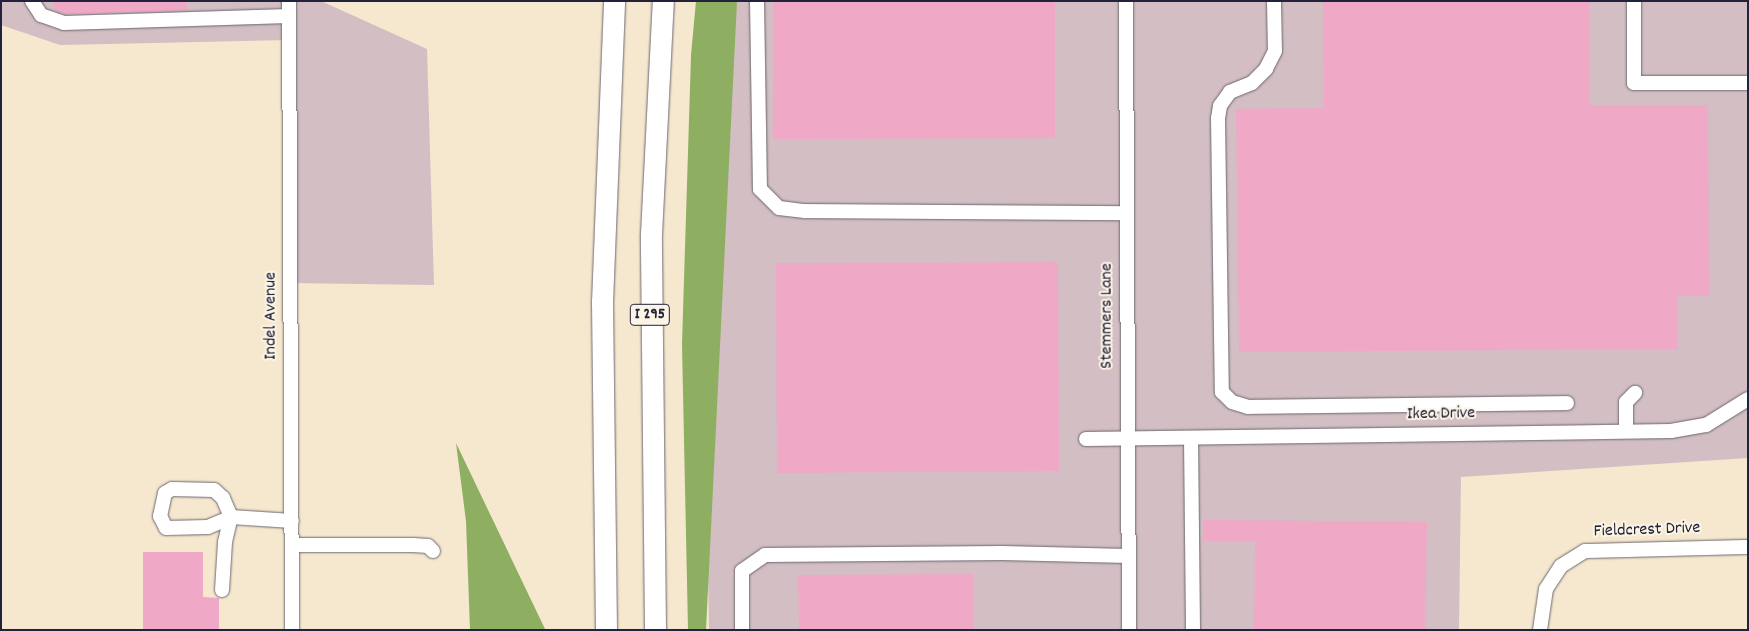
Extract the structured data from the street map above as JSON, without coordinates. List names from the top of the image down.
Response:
{
  "streets": {
    "highway": ["I 295"],
    "street": [
      "Indel Avenue",
      "Stemmers Lane",
      "Ikea Drive",
      "Fieldcrest Drive"
    ]
  },
  "crossings": [
    ["Stemmers Lane", "Ikea Drive"]
  ]
}
